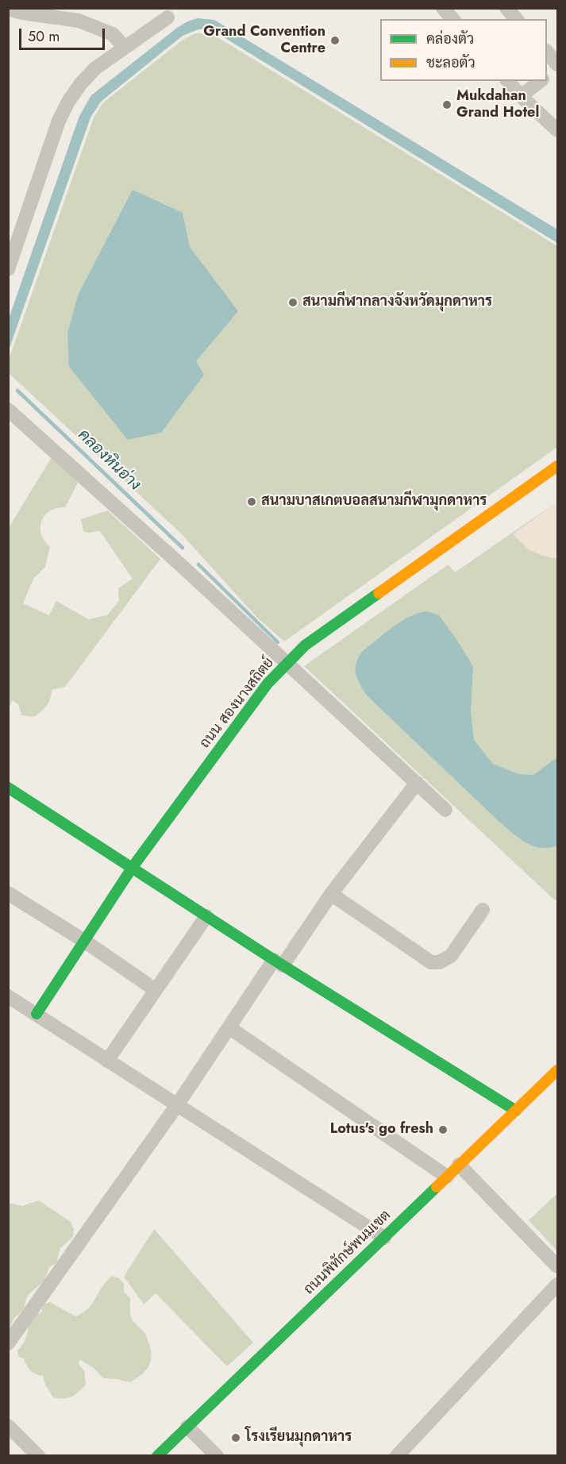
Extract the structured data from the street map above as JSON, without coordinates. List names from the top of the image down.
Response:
{
  "streets": {
    "street": ["ถนน สองนางสถิตย์", "ถนนพิทักษ์พนมเขต"]
  },
  "water": ["คลองหินอ่าง"],
  "places": [
    "Grand Convention Centre",
    "Mukdahan Grand Hotel",
    "สนามกีฬากลางจังหวัดมุกดาหาร",
    "สนามบาสเกตบอลสนามกีฬามุกดาหาร",
    "Lotus's go fresh",
    "โรงเรียนมุกดาหาร"
  ],
  "legend": ["คล่องตัว", "ชะลอตัว"],
  "scale_bar": "50 m"
}
